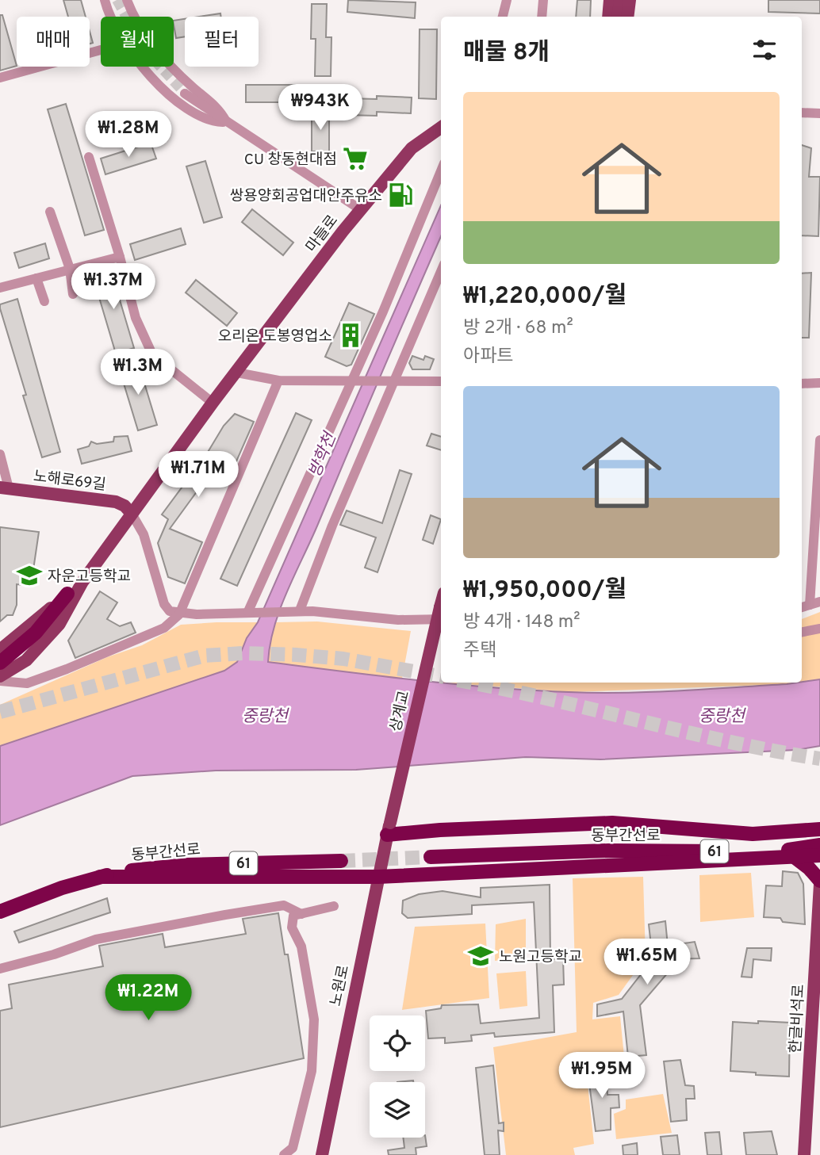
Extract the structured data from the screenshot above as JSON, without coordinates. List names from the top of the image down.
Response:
{
  "streets": {
    "highway": ["동부간선로", "61"],
    "main road": [
      "마들로",
      "노해로69길",
      "상계교",
      "노원로",
      "한글비석로"
    ]
  },
  "crossings": [
    ["마들로", "노해로69길"],
    ["상계교", "노원로"]
  ],
  "water": ["방학천", "중랑천"],
  "places": {
    "supermarket": ["CU 창동현대점"],
    "fuel station": ["쌍용양회공업대안주유소"],
    "building": ["오리온 도봉영업소"],
    "school or university": ["자운고등학교", "노원고등학교"]
  },
  "page": {
    "chip": ["매매", "월세", "필터"],
    "heading": "매물 8개",
    "list": [
      {
        "name": "₩1,220,000/월",
        "note": "방 2개 · 68 m² · 아파트"
      },
      {
        "name": "₩1,950,000/월",
        "note": "방 4개 · 148 m² · 주택"
      }
    ],
    "price": [
      "₩943K",
      "₩1.28M",
      "₩1.37M",
      "₩1.3M",
      "₩1.71M",
      "₩1.65M",
      "₩1.22M",
      "₩1.95M"
    ]
  }
}
